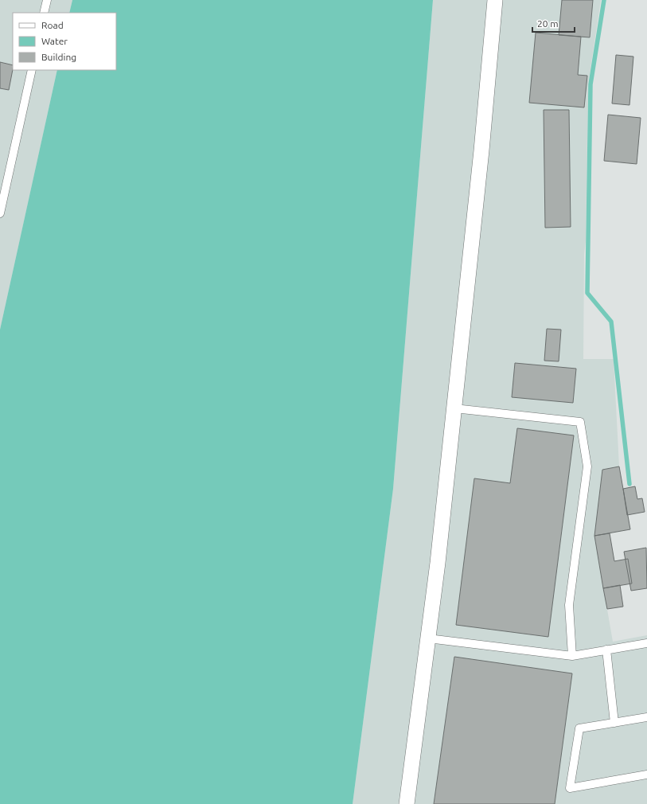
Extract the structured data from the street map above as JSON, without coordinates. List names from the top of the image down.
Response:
{
  "legend": ["Road", "Water", "Building"],
  "scale_bar": "20 m"
}
